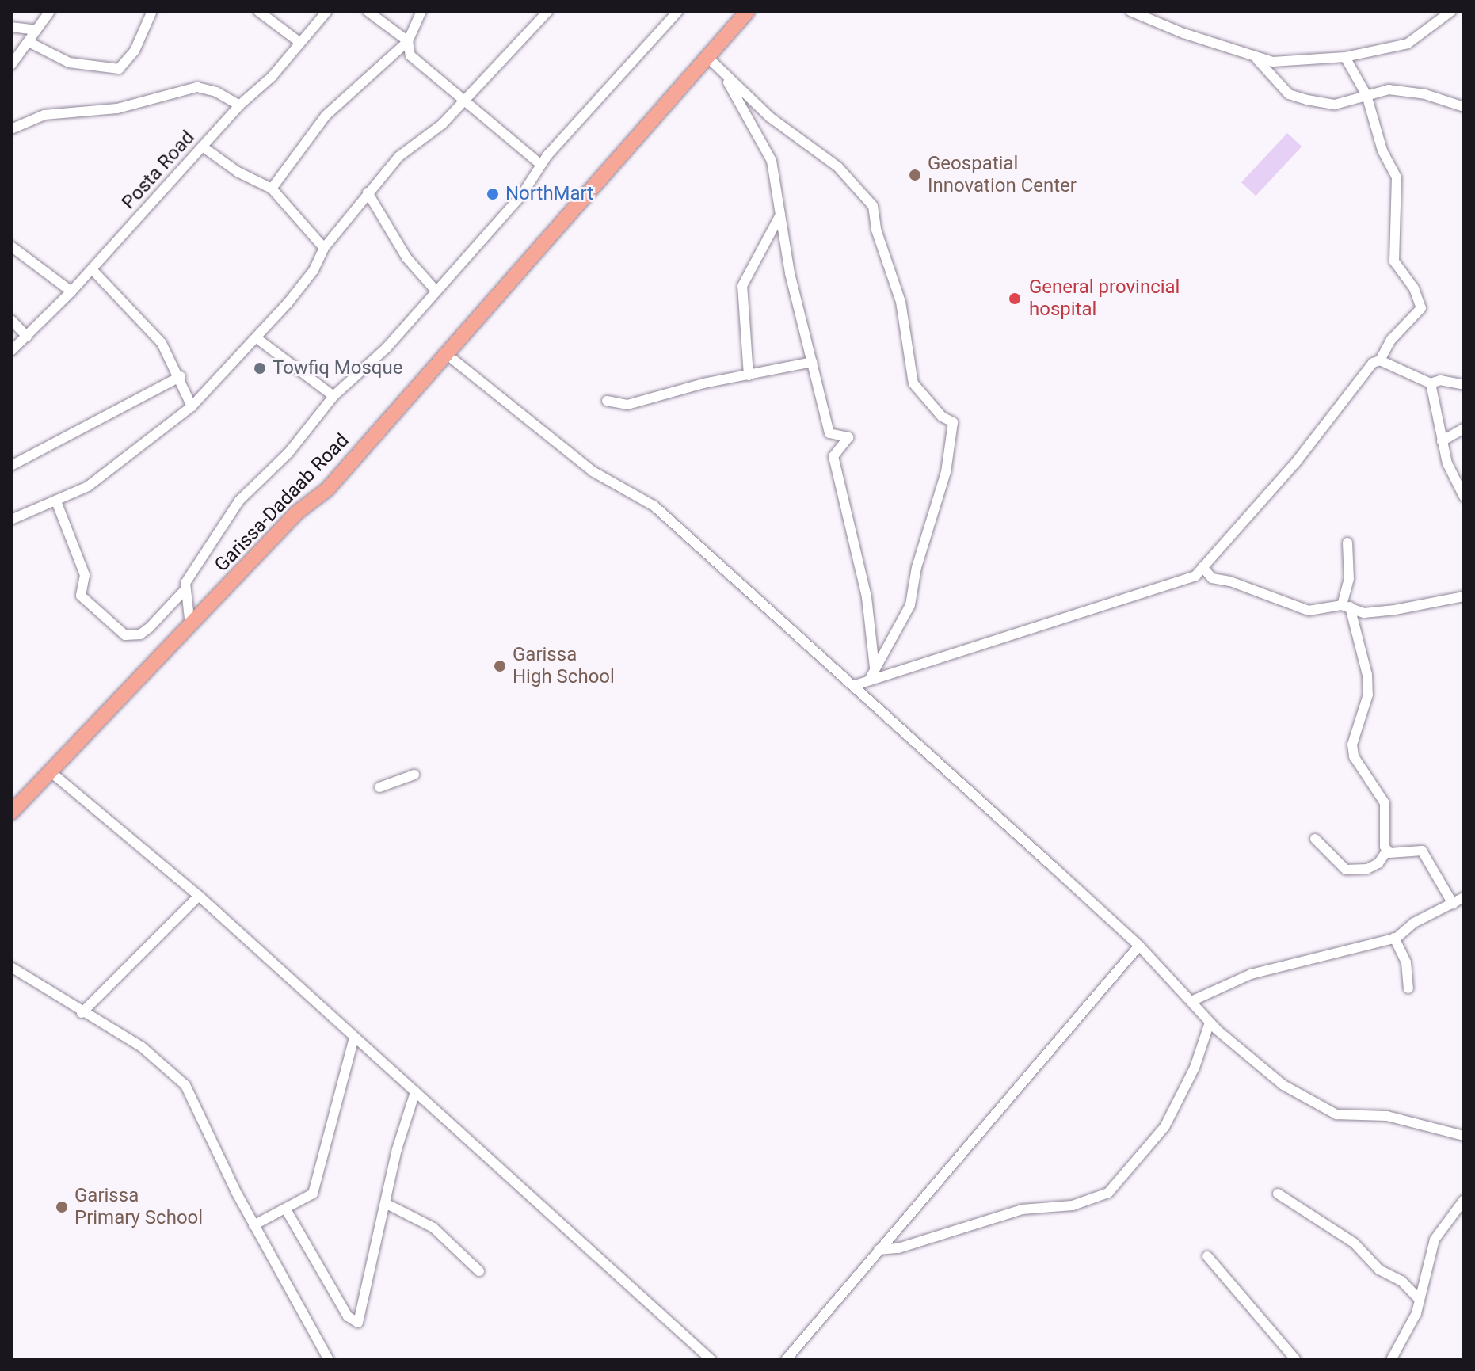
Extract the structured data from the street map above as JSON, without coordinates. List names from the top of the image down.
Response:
{
  "streets": {
    "highway": ["Garissa-Dadaab Road"],
    "street": ["Posta Road"]
  },
  "places": [
    "Geospatial Innovation Center",
    "NorthMart",
    "General provincial hospital",
    "Towfiq Mosque",
    "Garissa High School",
    "Garissa Primary School"
  ]
}
